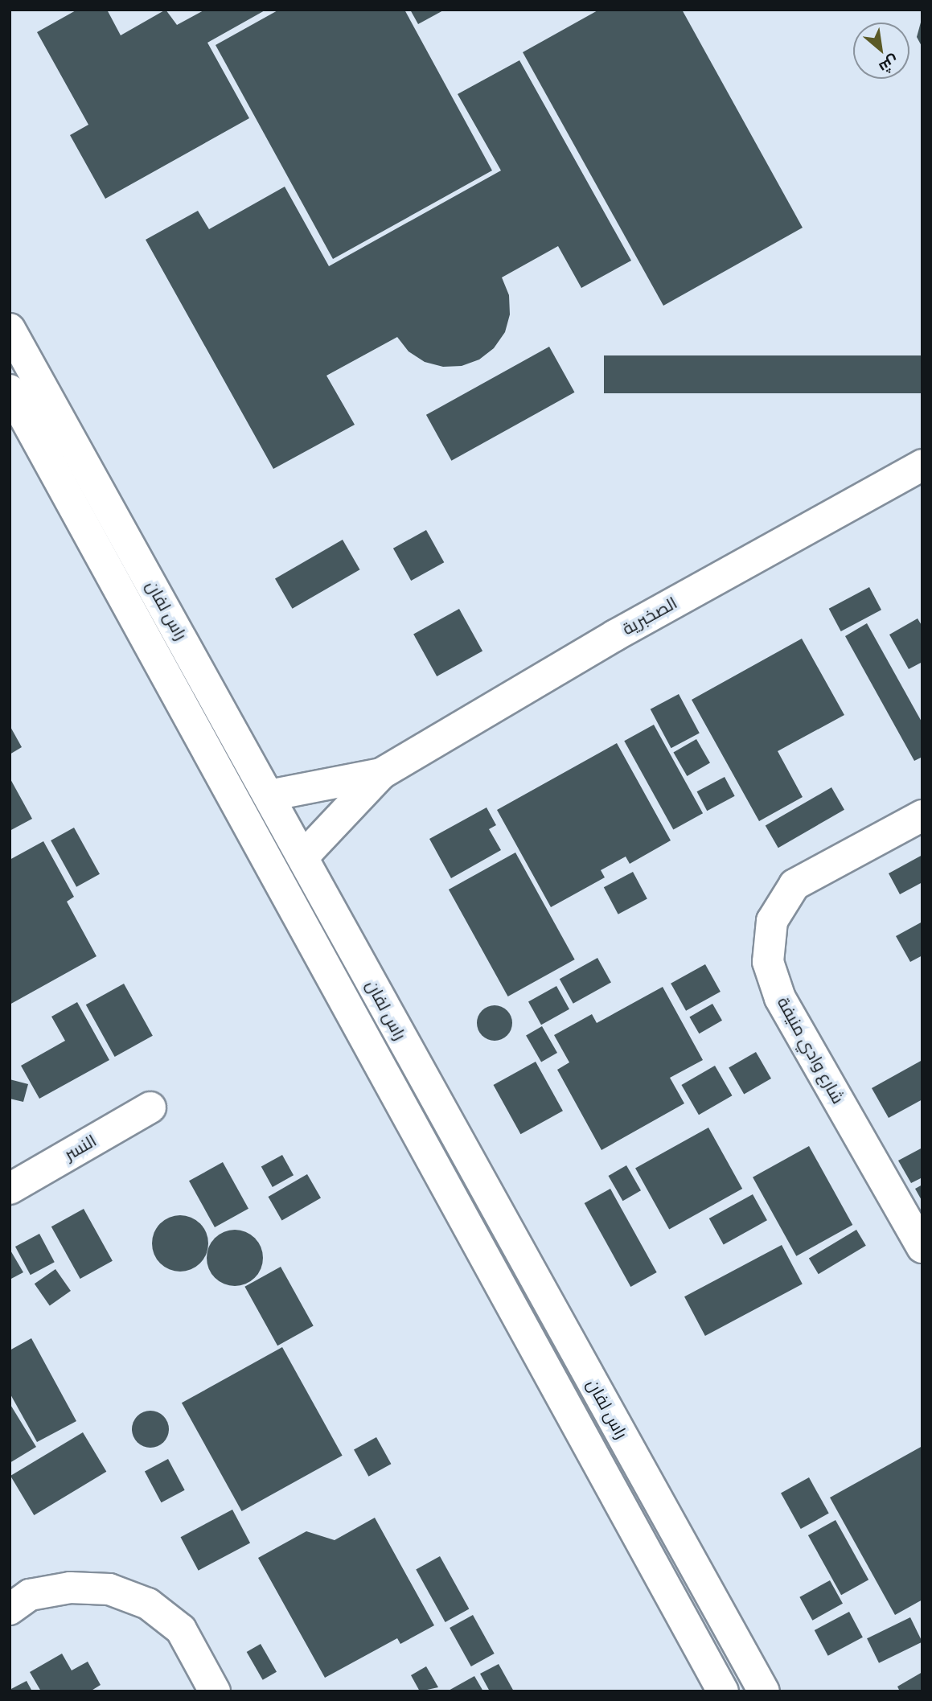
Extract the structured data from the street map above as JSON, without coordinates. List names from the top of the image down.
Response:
{
  "streets": {
    "street": [
      "راس لفان",
      "الصخبرية",
      "شارع وادي منيفة",
      "النسر"
    ]
  },
  "crossings": [
    ["راس لفان", "الصخبرية"]
  ],
  "north": "bottom right"
}
